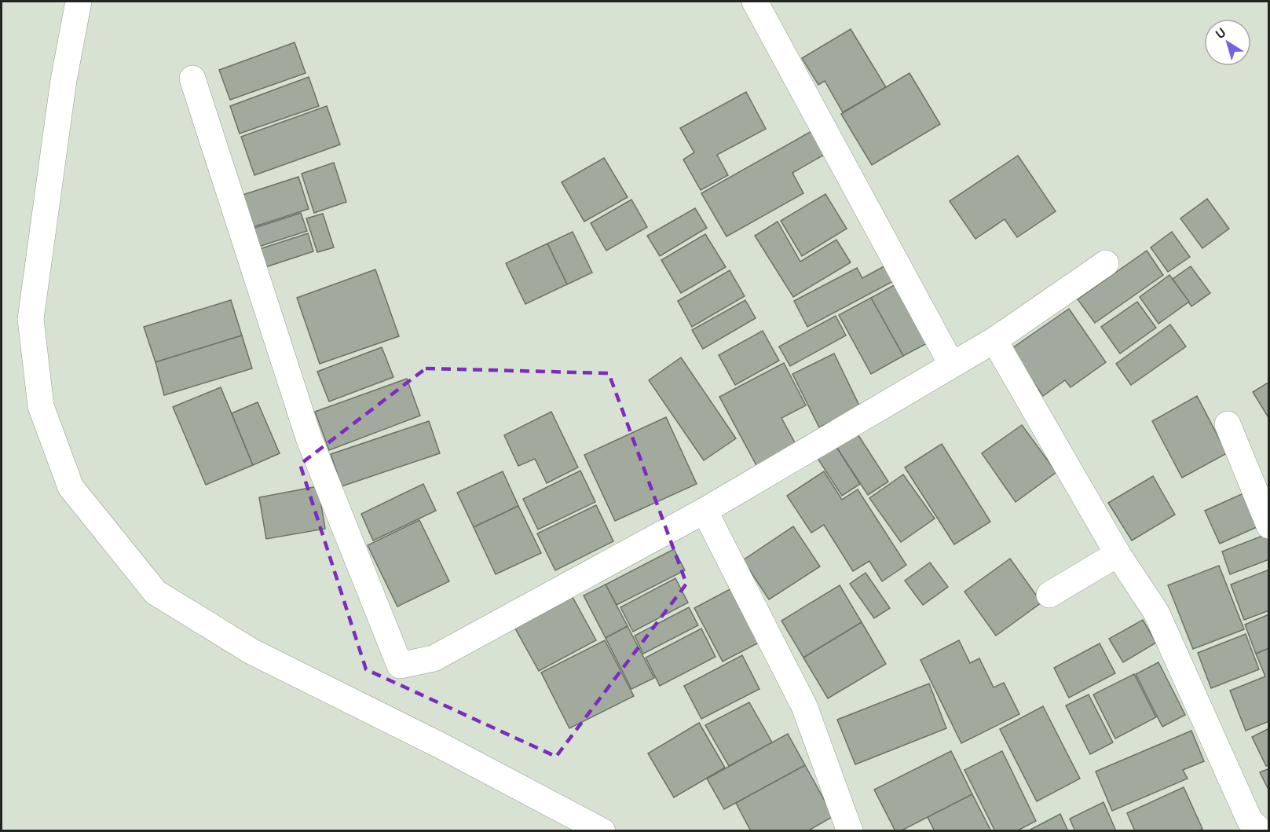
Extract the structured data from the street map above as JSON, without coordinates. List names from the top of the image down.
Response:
{
  "north": "top left"
}
